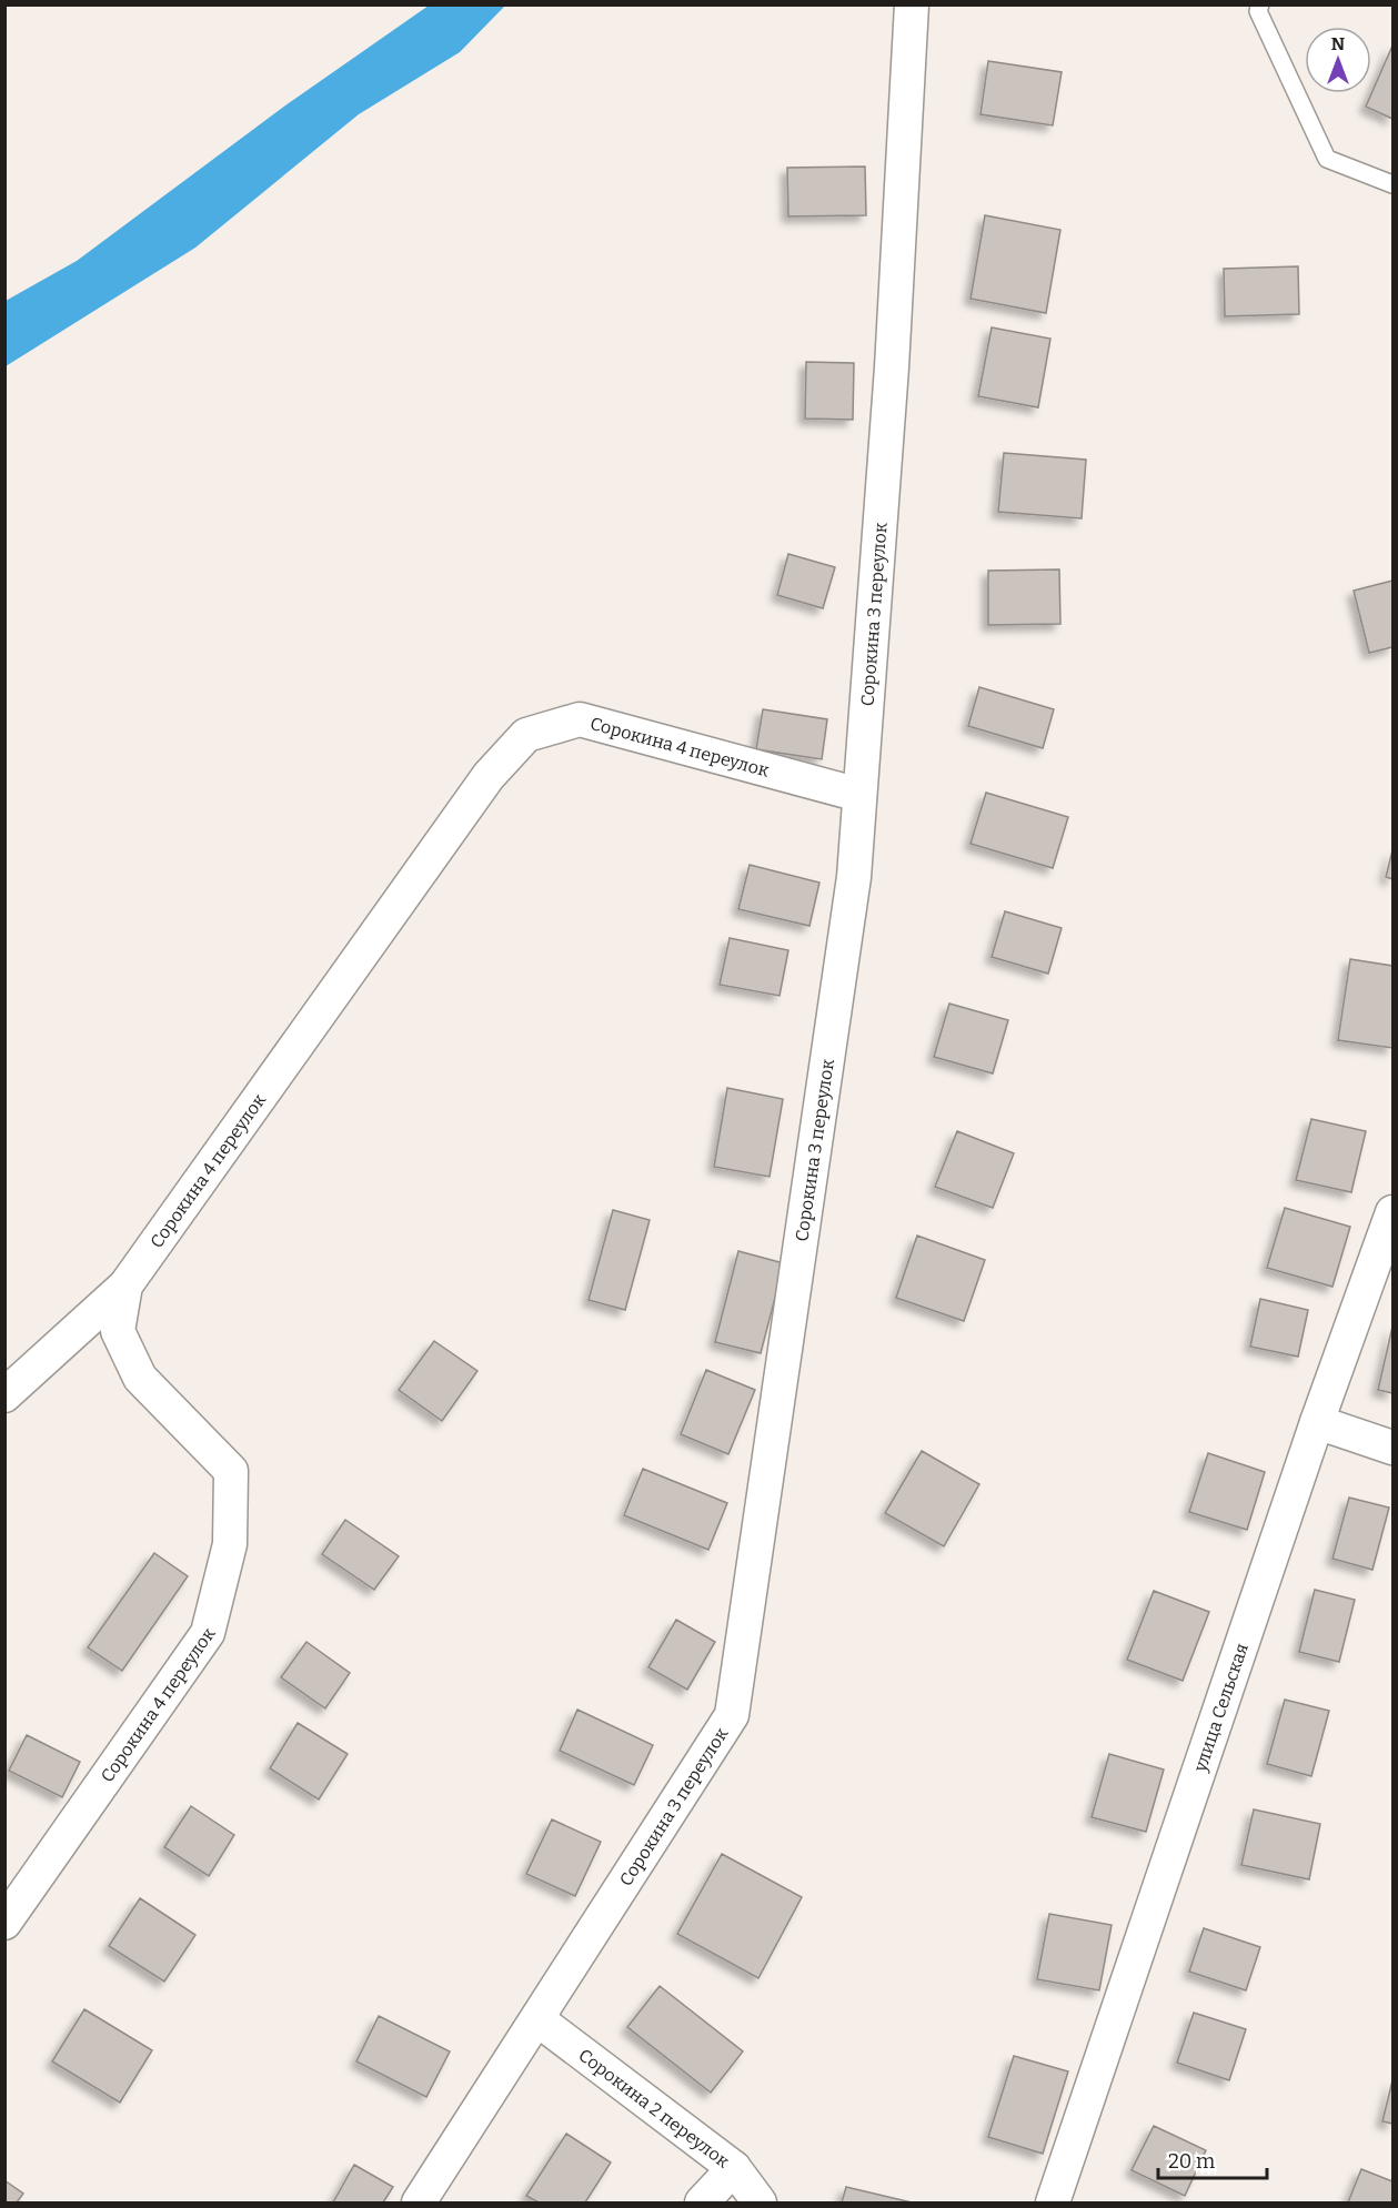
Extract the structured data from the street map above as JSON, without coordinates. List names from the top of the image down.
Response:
{
  "streets": {
    "street": [
      "Сорокина 3 переулок",
      "Сорокина 4 переулок",
      "улица Сельская",
      "Сорокина 2 переулок"
    ]
  },
  "crossings": [
    ["Сорокина 3 переулок", "Сорокина 4 переулок"],
    ["Сорокина 3 переулок", "Сорокина 2 переулок"]
  ],
  "scale_bar": "20 m",
  "north": "top"
}
